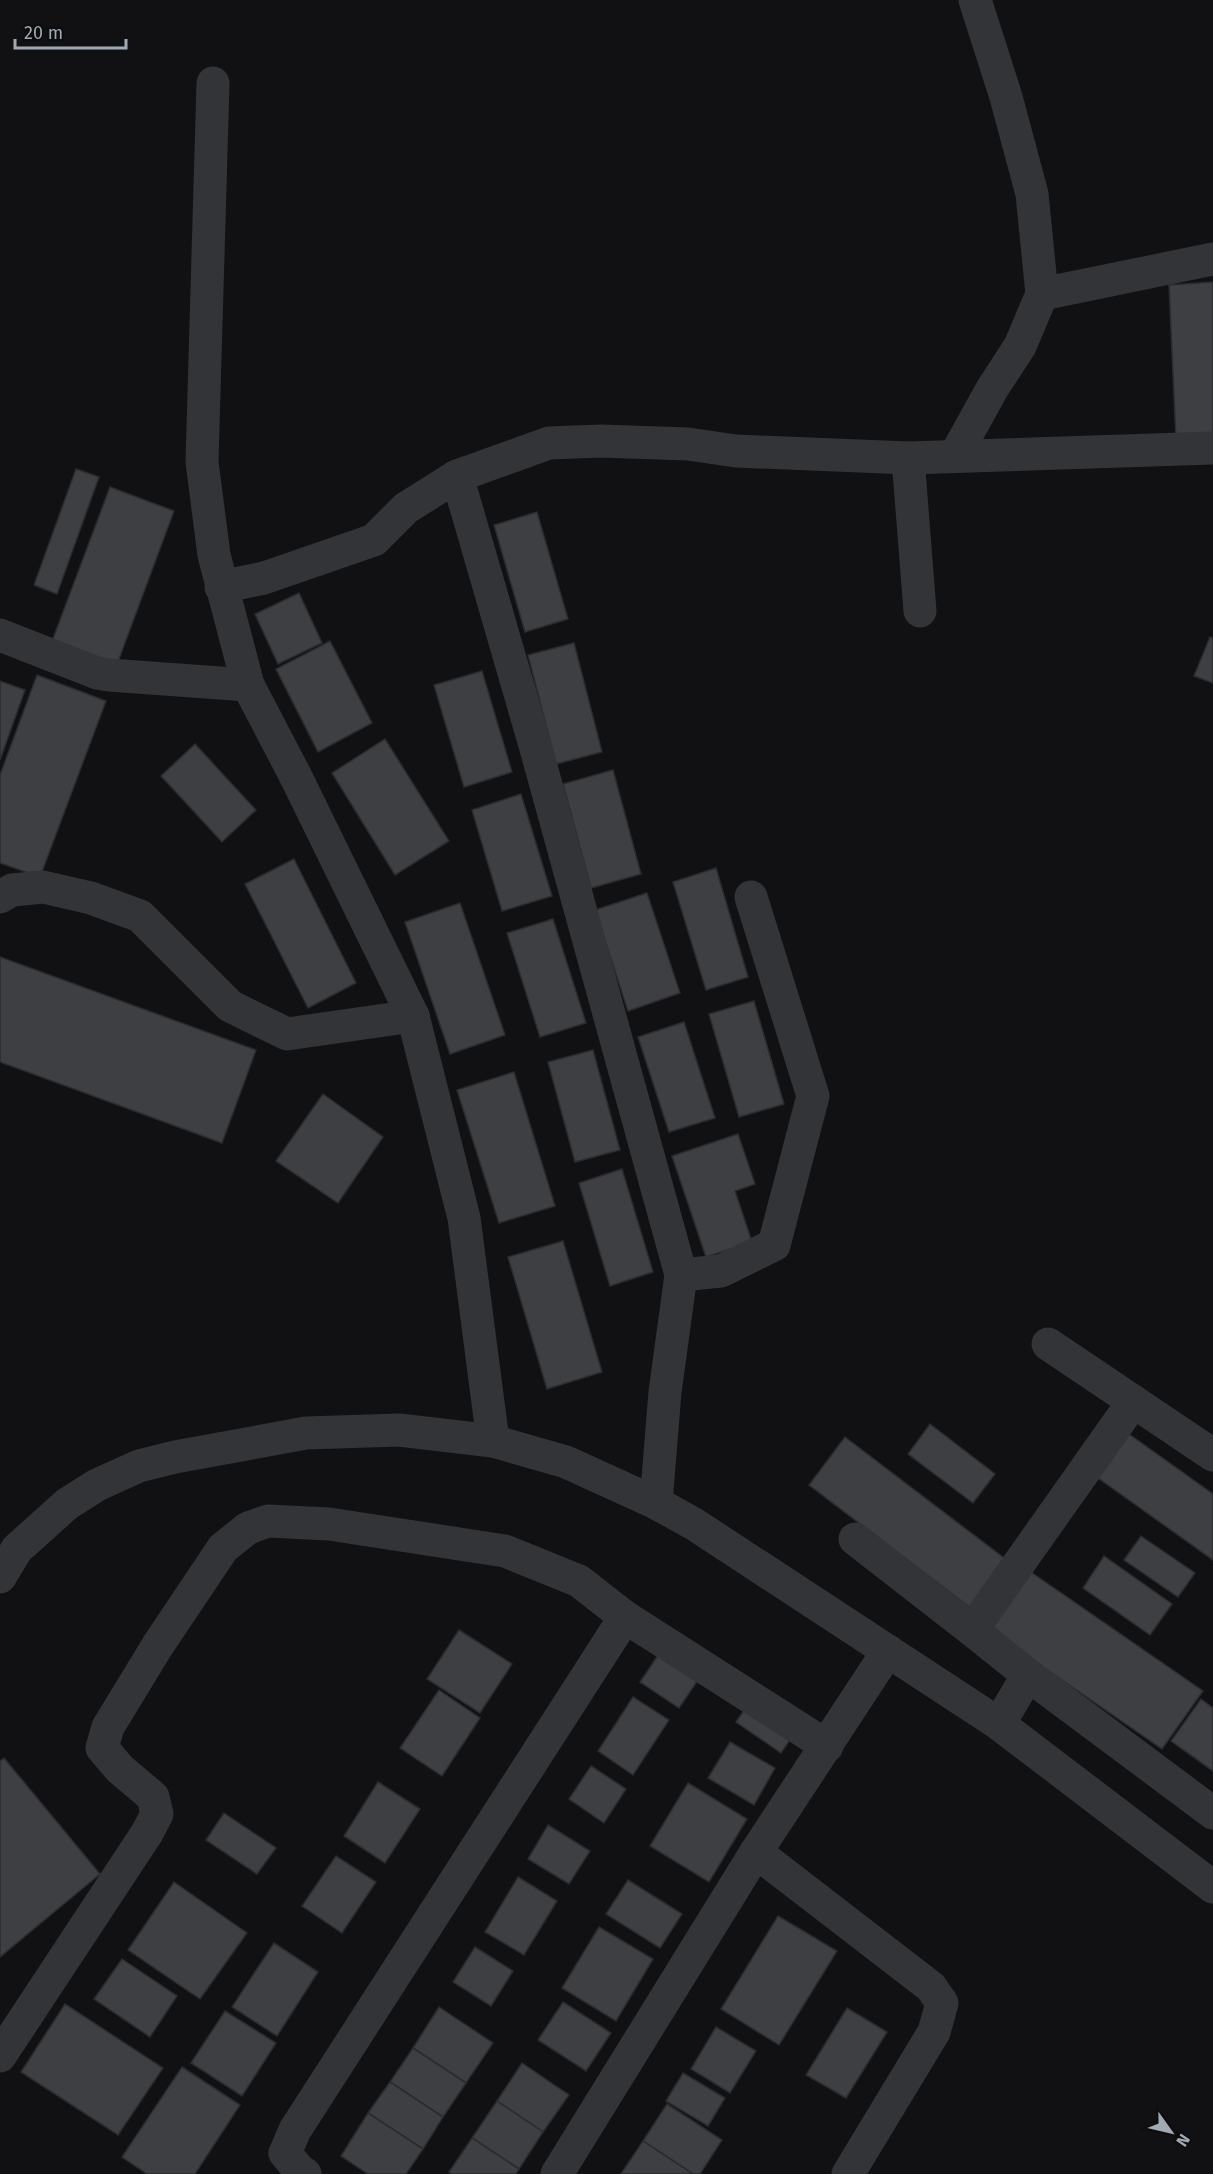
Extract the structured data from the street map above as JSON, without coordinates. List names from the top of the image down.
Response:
{
  "scale_bar": "20 m",
  "north": "bottom right"
}
